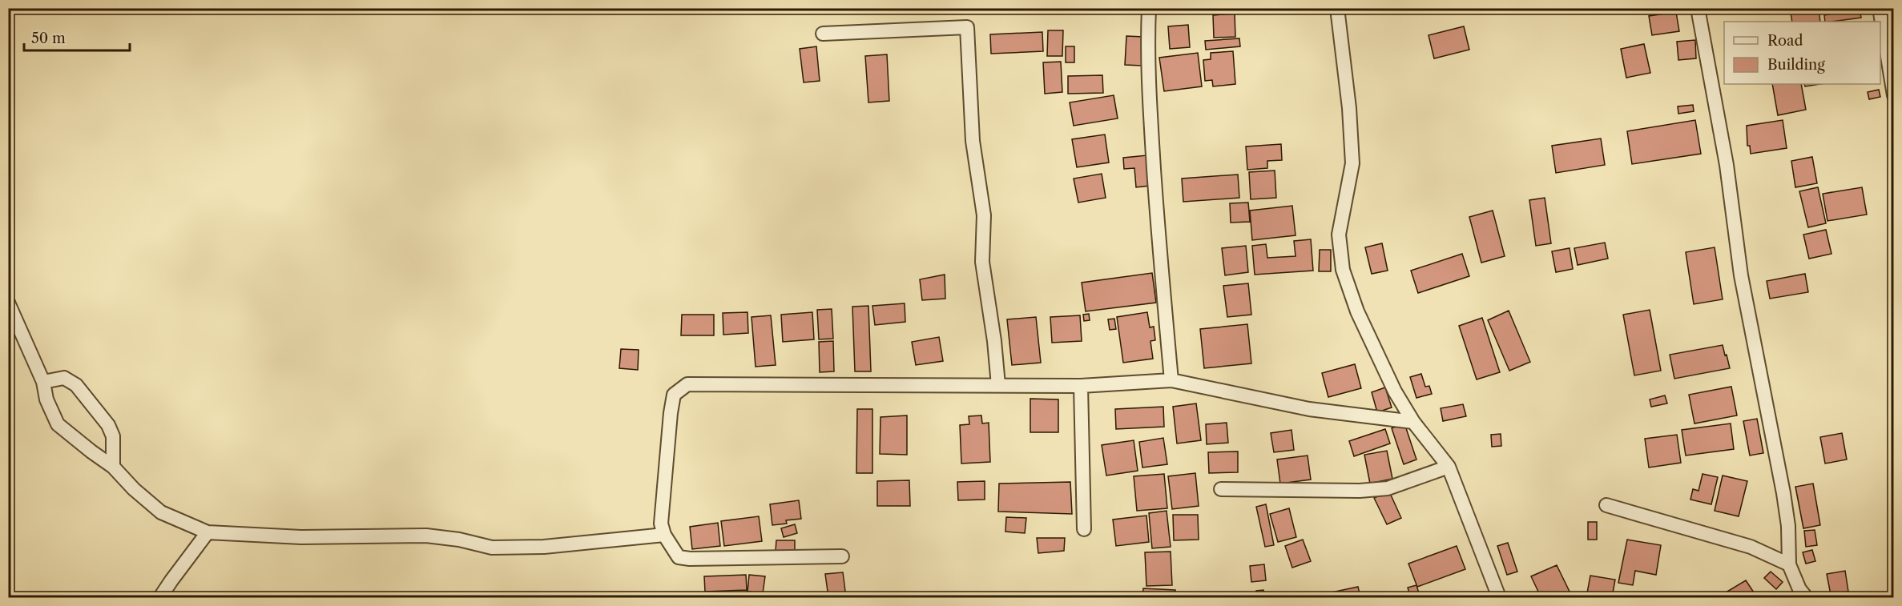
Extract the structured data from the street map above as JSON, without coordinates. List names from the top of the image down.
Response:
{
  "legend": ["Road", "Building"],
  "scale_bar": "50 m"
}
